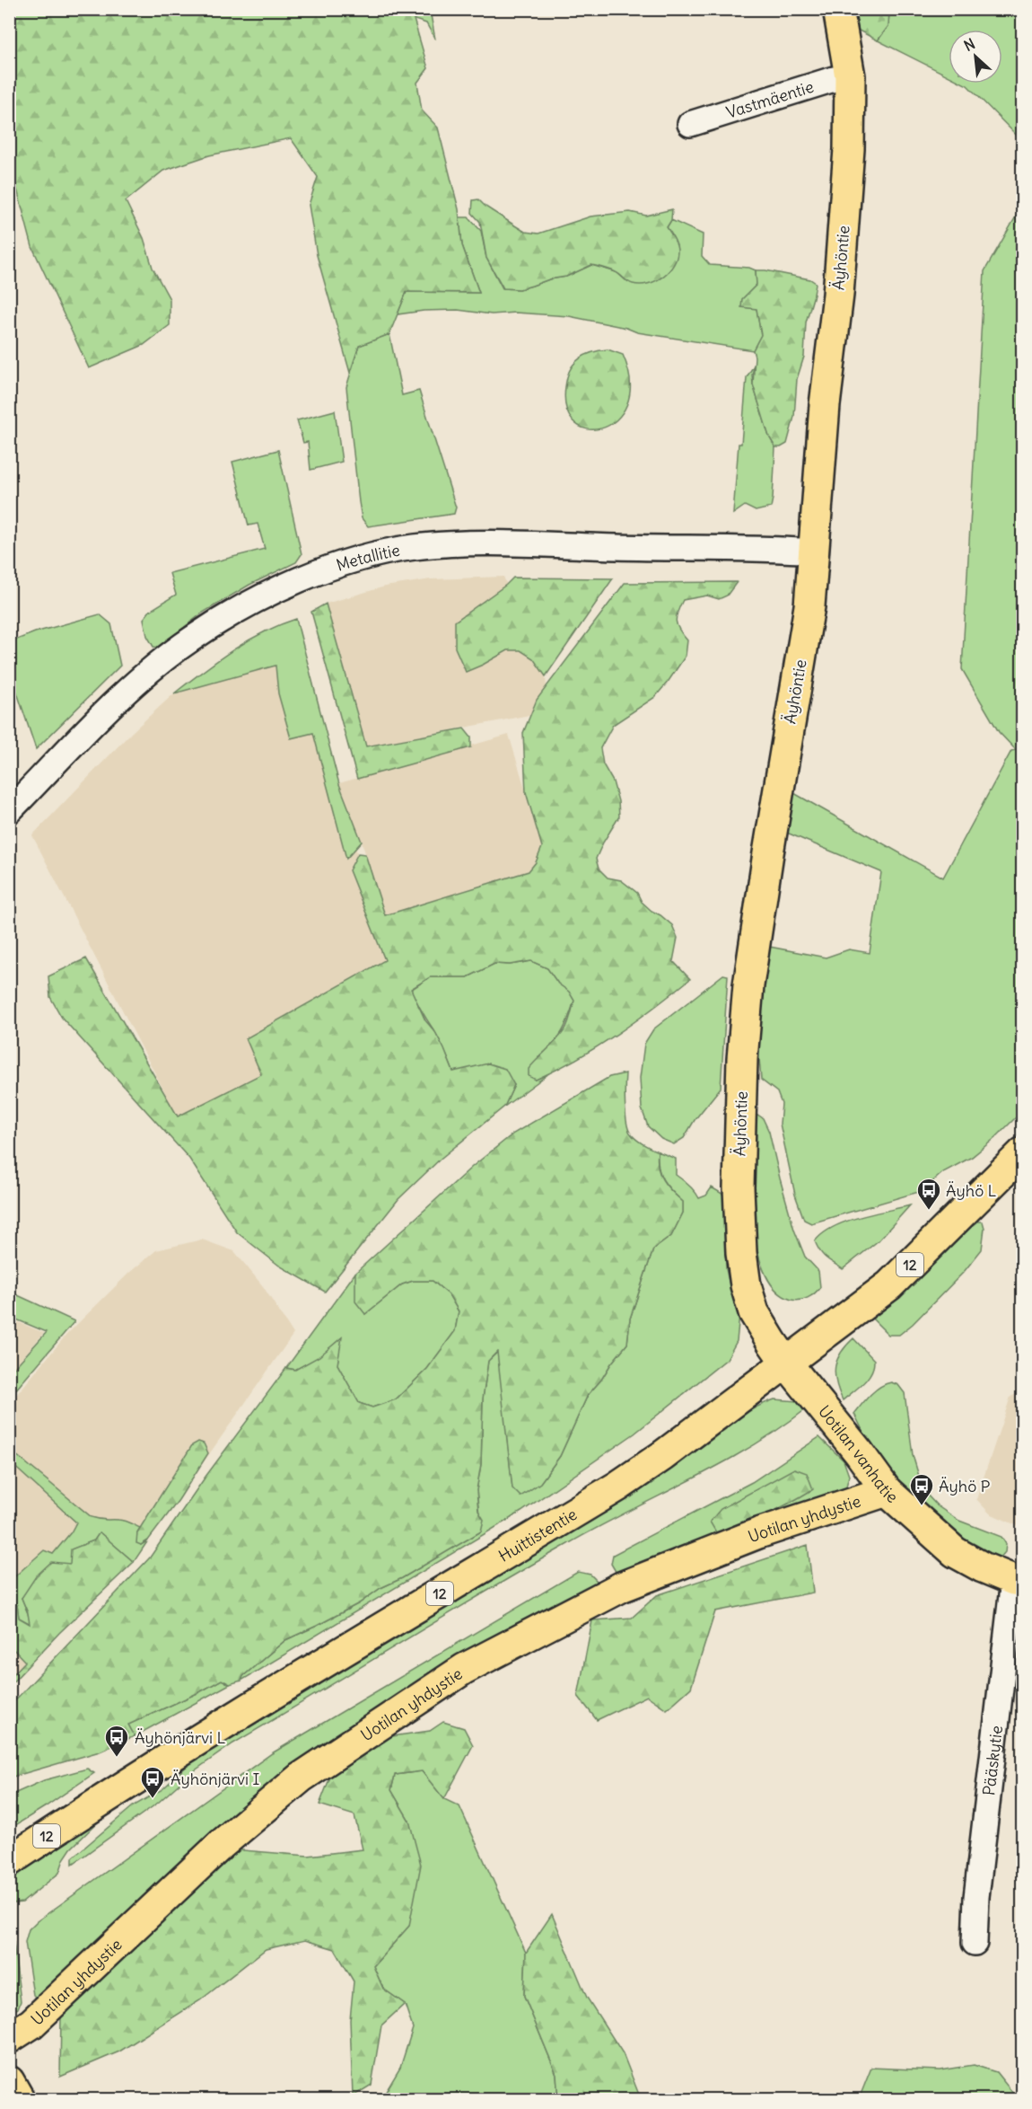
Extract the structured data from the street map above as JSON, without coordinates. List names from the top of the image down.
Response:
{
  "streets": {
    "main road": [
      "Äyhöntie",
      "12",
      "Uotilan vanhatie",
      "Uotilan yhdystie",
      "Huittistentie"
    ],
    "street": ["Vastmäentie", "Metallitie", "Pääskytie"]
  },
  "crossings": [
    ["Vastmäentie", "Äyhöntie"],
    ["Äyhöntie", "Metallitie"],
    ["Äyhöntie", "Uotilan vanhatie"],
    ["Äyhöntie", "Huittistentie"],
    ["12", "Huittistentie"],
    ["Uotilan vanhatie", "Uotilan yhdystie"],
    ["Uotilan vanhatie", "Huittistentie"],
    ["Uotilan vanhatie", "Pääskytie"]
  ],
  "places": {
    "bus stop": [
      "Äyhö L",
      "Äyhö P",
      "Äyhönjärvi L",
      "Äyhönjärvi I"
    ]
  },
  "north": "top left"
}
